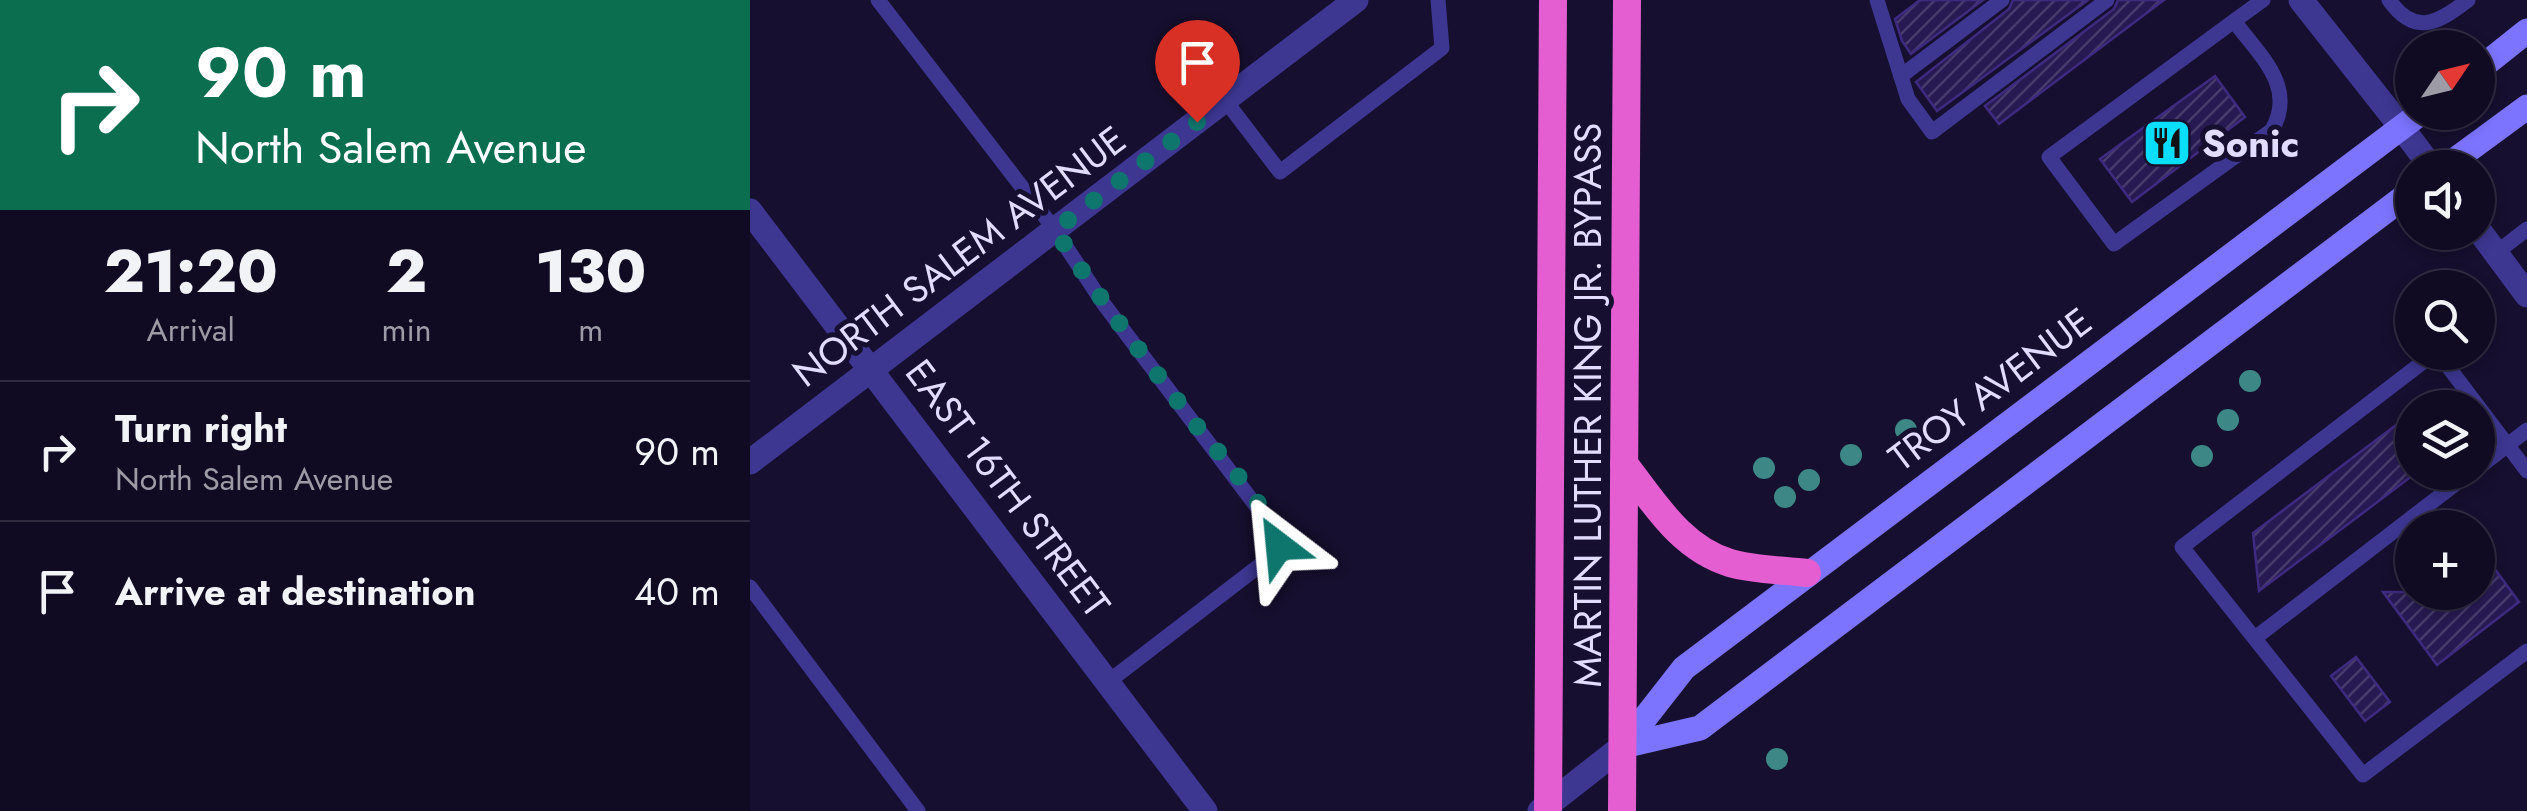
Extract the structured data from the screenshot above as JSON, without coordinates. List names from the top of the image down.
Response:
{
  "streets": {
    "highway": ["MARTIN LUTHER KING JR. BYPASS"],
    "main road": ["TROY AVENUE"],
    "street": ["NORTH SALEM AVENUE", "EAST 16TH STREET"]
  },
  "crossings": [
    ["NORTH SALEM AVENUE", "EAST 16TH STREET"],
    ["TROY AVENUE", "MARTIN LUTHER KING JR. BYPASS"]
  ],
  "places": {
    "restaurant": ["Sonic"]
  },
  "north": "top right",
  "page": {
    "turn": ["90 m", "North Salem Avenue"],
    "map_buttons": "+",
    "eta": [
      "21:20",
      "Arrival",
      "2",
      "min",
      "130",
      "m"
    ],
    "list": [
      {
        "name": "Turn right",
        "note": "North Salem Avenue",
        "value": "90 m"
      },
      {
        "name": "Arrive at destination",
        "value": "40 m"
      }
    ]
  }
}
